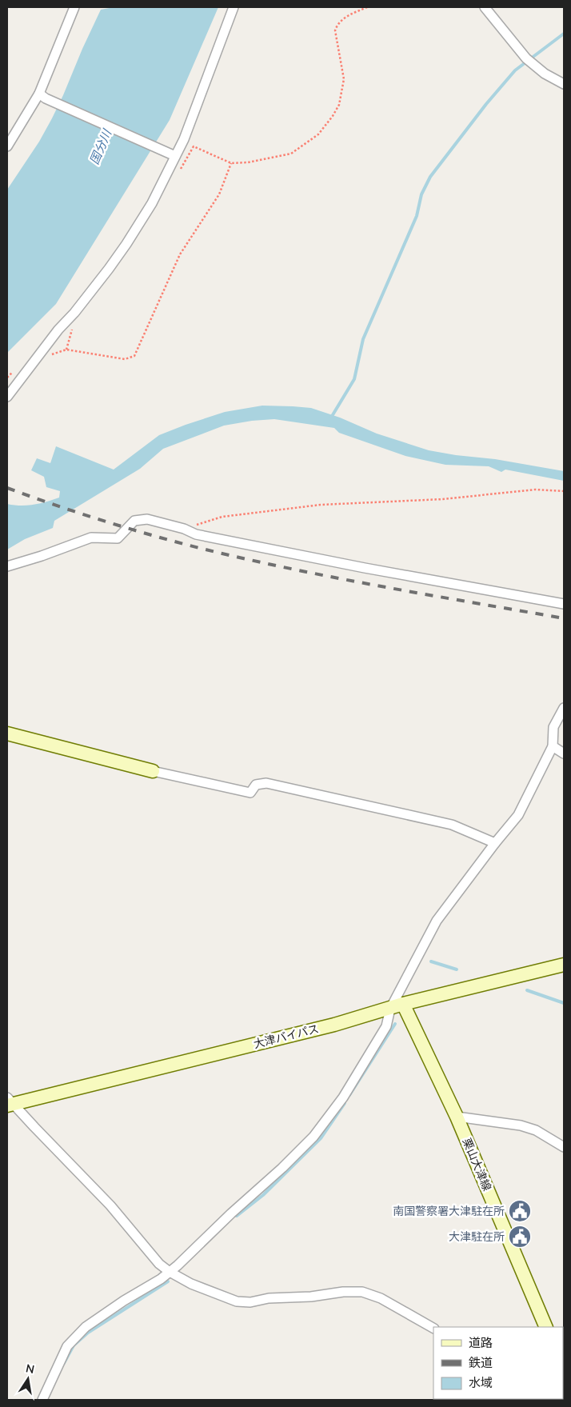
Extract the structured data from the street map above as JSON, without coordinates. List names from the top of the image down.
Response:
{
  "streets": {
    "main road": ["大津バイパス", "栗山大津線"]
  },
  "crossings": [
    ["大津バイパス", "栗山大津線"]
  ],
  "water": ["国分川"],
  "places": {
    "public building": ["南国警察署大津駐在所", "大津駐在所"]
  },
  "legend": ["道路", "鉄道", "水域"],
  "north": "top"
}
